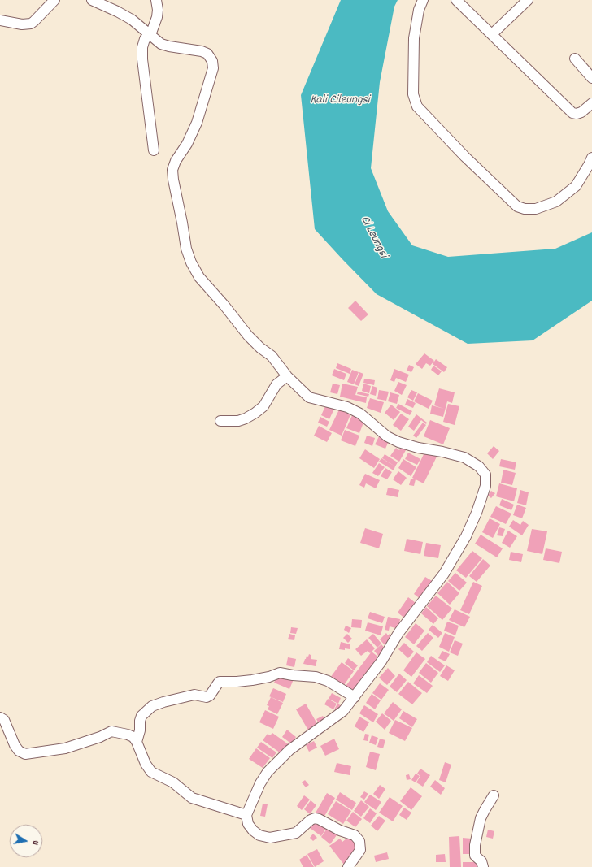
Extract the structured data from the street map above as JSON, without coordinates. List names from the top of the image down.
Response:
{
  "water": ["Kali Cileungsi", "Ci Leungsi"],
  "north": "right"
}
